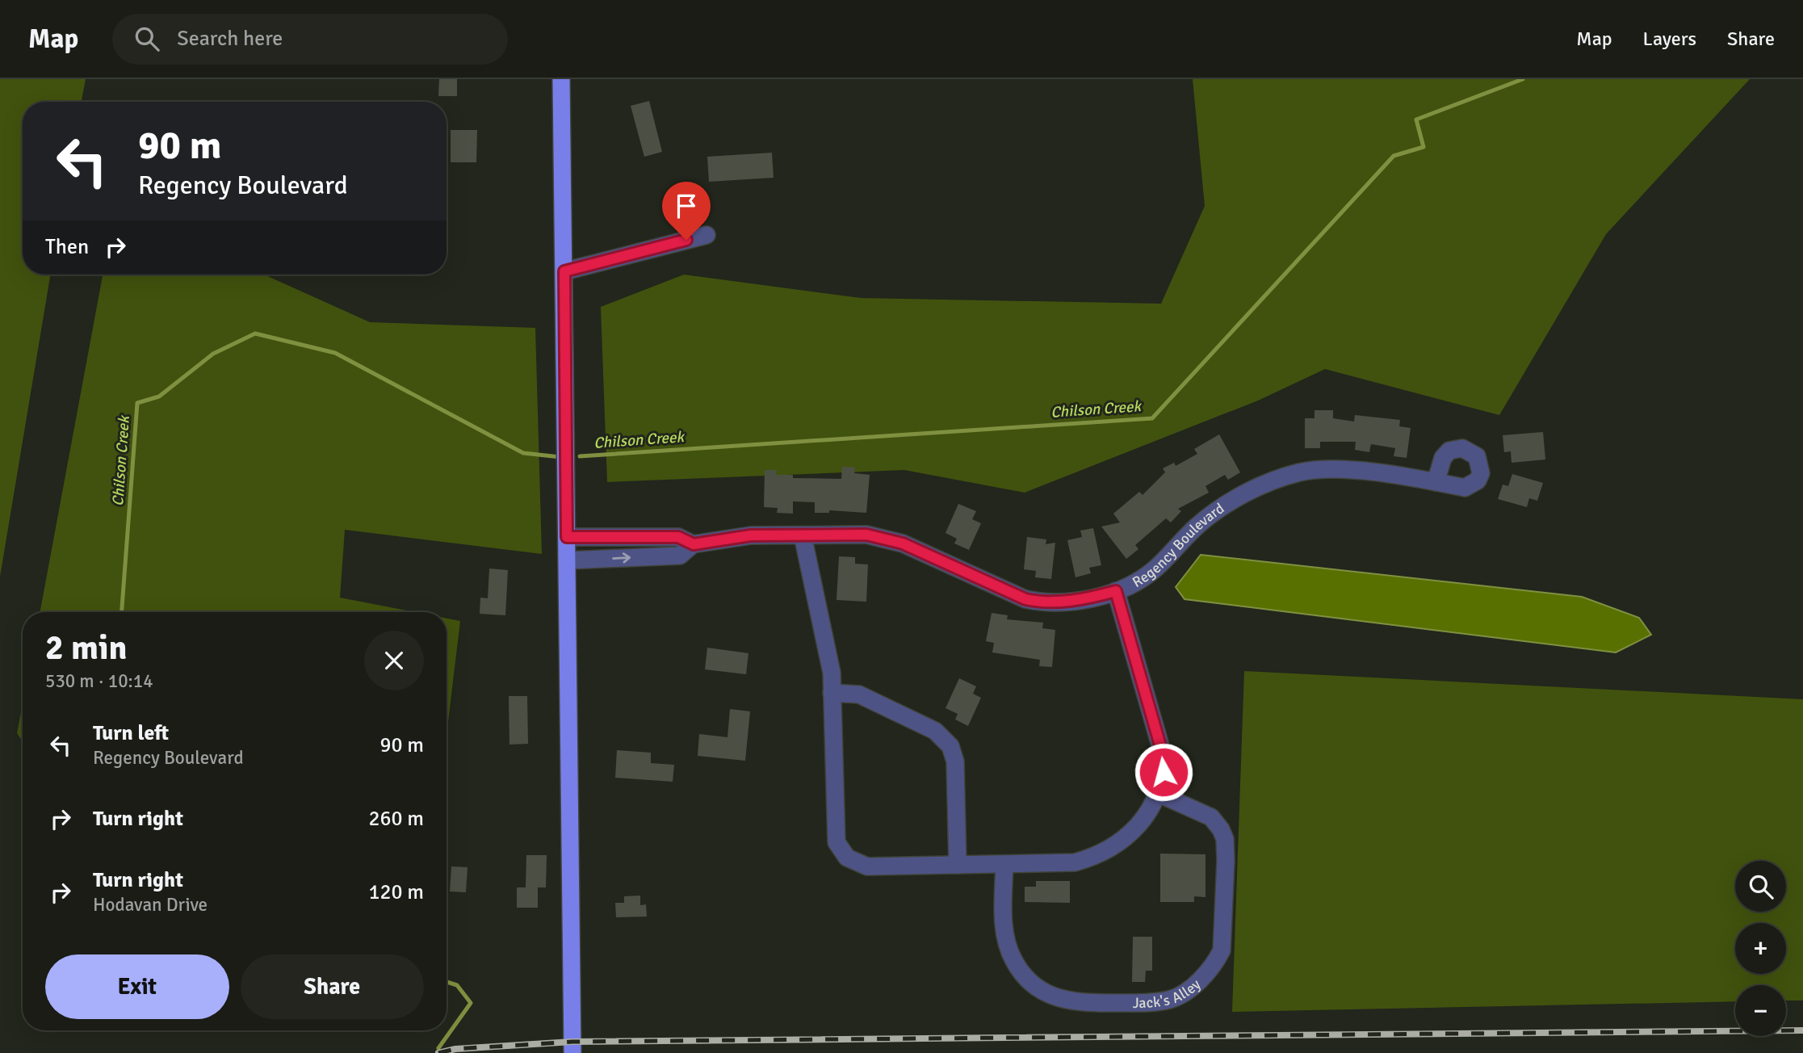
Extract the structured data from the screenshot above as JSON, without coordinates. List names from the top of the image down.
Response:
{
  "streets": {
    "street": ["Regency Boulevard", "Jack's Alley"]
  },
  "water": ["Chilson Creek"],
  "page": {
    "header": "Map",
    "search": "Search here",
    "nav": ["Map", "Layers", "Share"],
    "turn": ["90 m", "Regency Boulevard"],
    "then": "Then",
    "heading": ["2 min", "530 m · 10:14"],
    "list": [
      {
        "name": "Turn left",
        "note": "Regency Boulevard",
        "value": "90 m"
      },
      {
        "name": "Turn right",
        "value": "260 m"
      },
      {
        "name": "Turn right",
        "note": "Hodavan Drive",
        "value": "120 m"
      }
    ],
    "map_buttons": ["+", "−"],
    "buttons": ["Exit", "Share"]
  }
}
